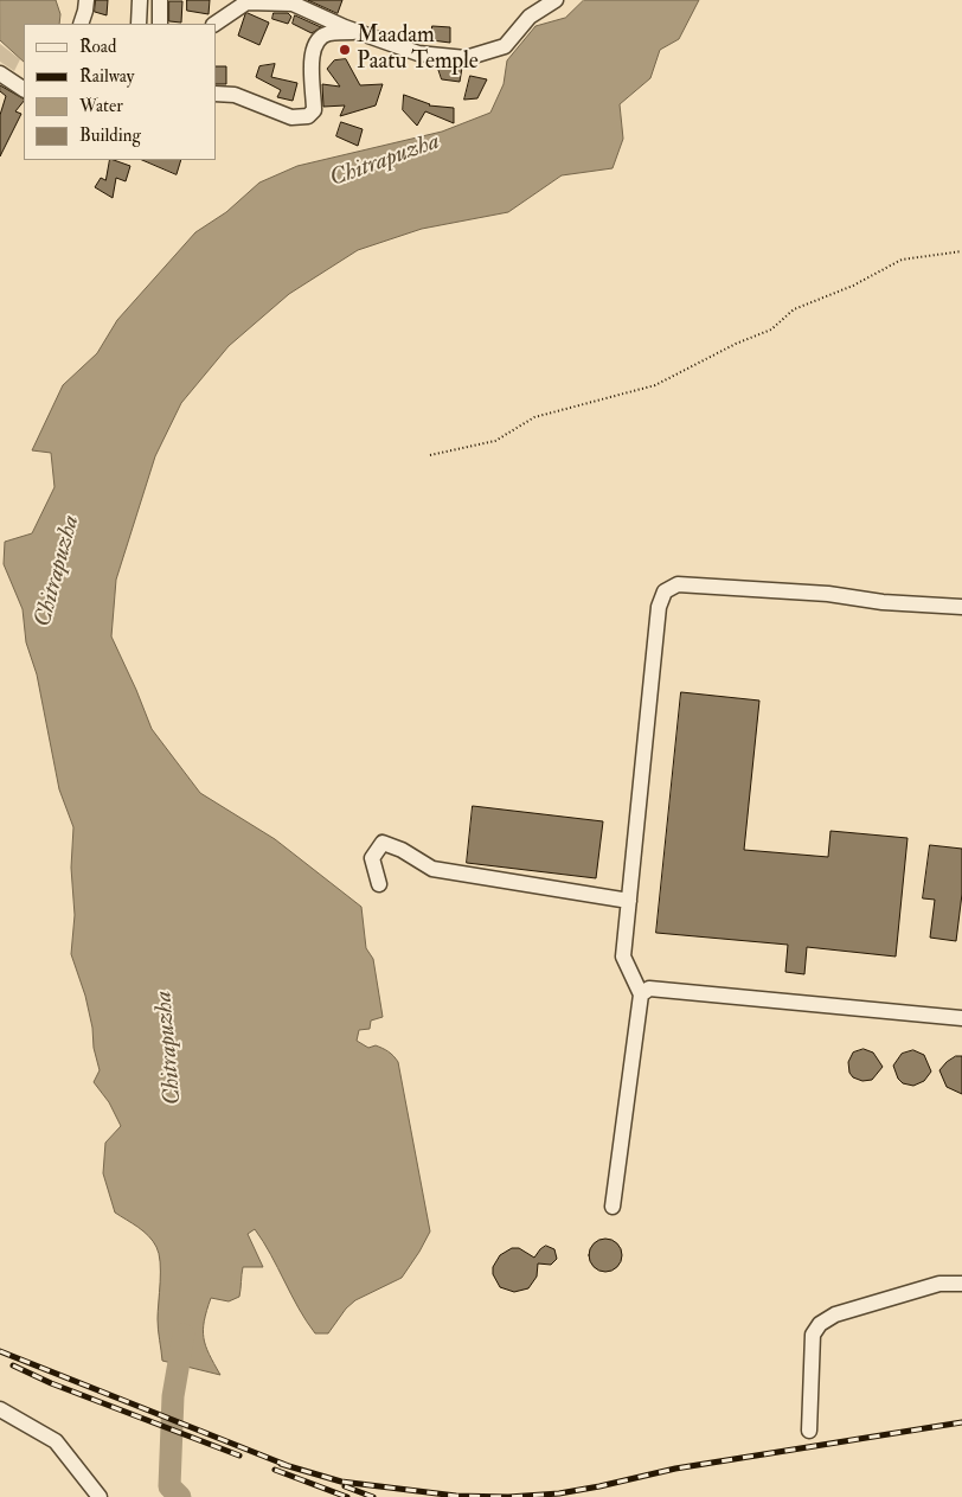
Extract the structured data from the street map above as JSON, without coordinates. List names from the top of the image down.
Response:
{
  "water": ["Chitrapuzha"],
  "places": ["Maadam Paatu Temple"],
  "legend": [
    "Road",
    "Railway",
    "Water",
    "Building"
  ]
}
